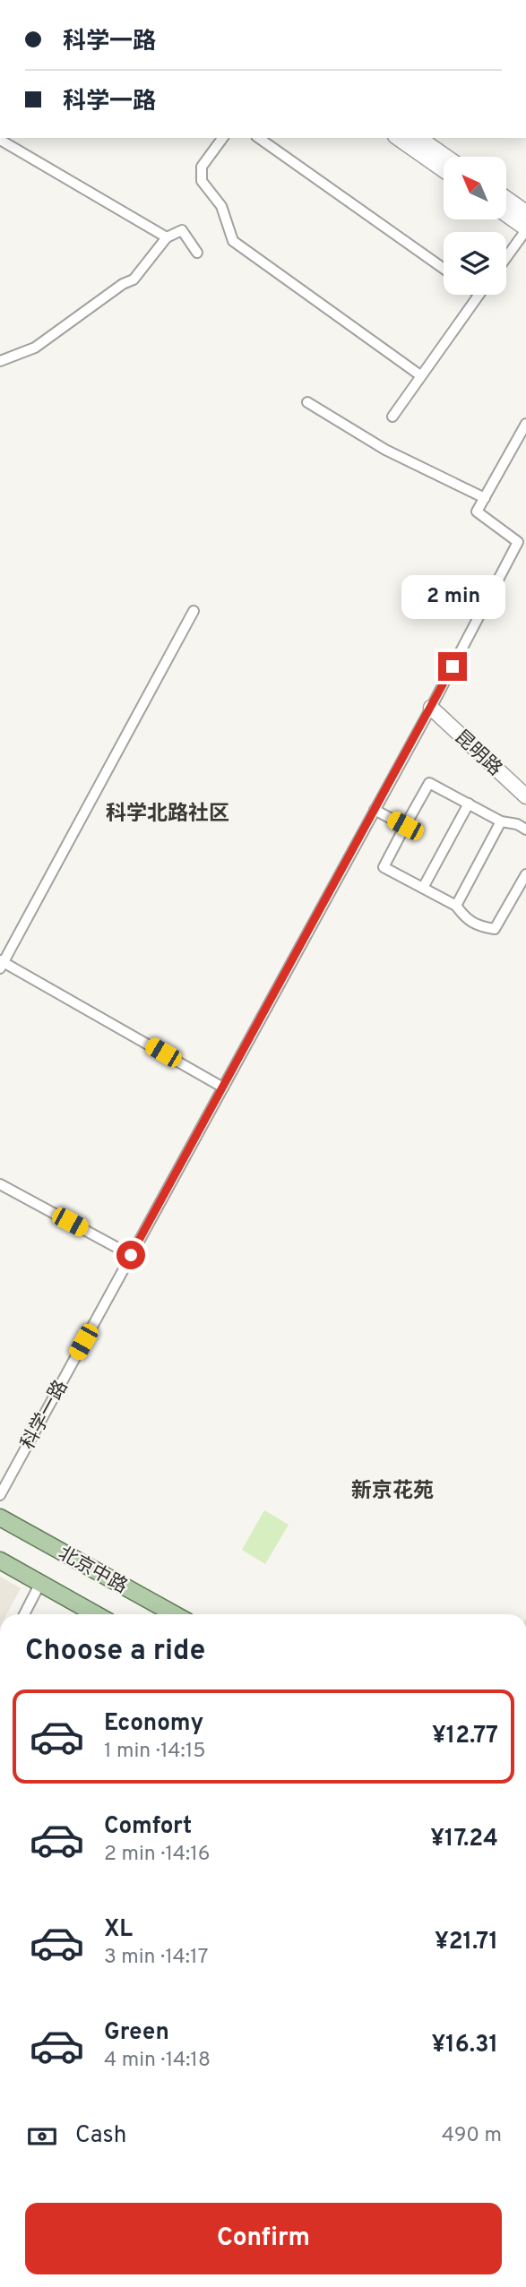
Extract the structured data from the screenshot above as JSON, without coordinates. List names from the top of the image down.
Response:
{
  "streets": {
    "main road": ["北京中路"],
    "street": ["昆明路", "科学一路"]
  },
  "crossings": [
    ["昆明路", "科学一路"]
  ],
  "districts": ["科学北路社区", "新京花苑"],
  "north": "top left",
  "page": {
    "banner": ["科学一路", "科学一路"],
    "bubble": "2 min",
    "heading": "Choose a ride",
    "list": [
      {
        "name": "Economy",
        "note": "1 min · 14:15",
        "value": "¥12.77"
      },
      {
        "name": "Comfort",
        "note": "2 min · 14:16",
        "value": "¥17.24"
      },
      {
        "name": "XL",
        "note": "3 min · 14:17",
        "value": "¥21.71"
      },
      {
        "name": "Green",
        "note": "4 min · 14:18",
        "value": "¥16.31"
      }
    ],
    "pay": ["Cash", "490 m"],
    "buttons": "Confirm"
  }
}
